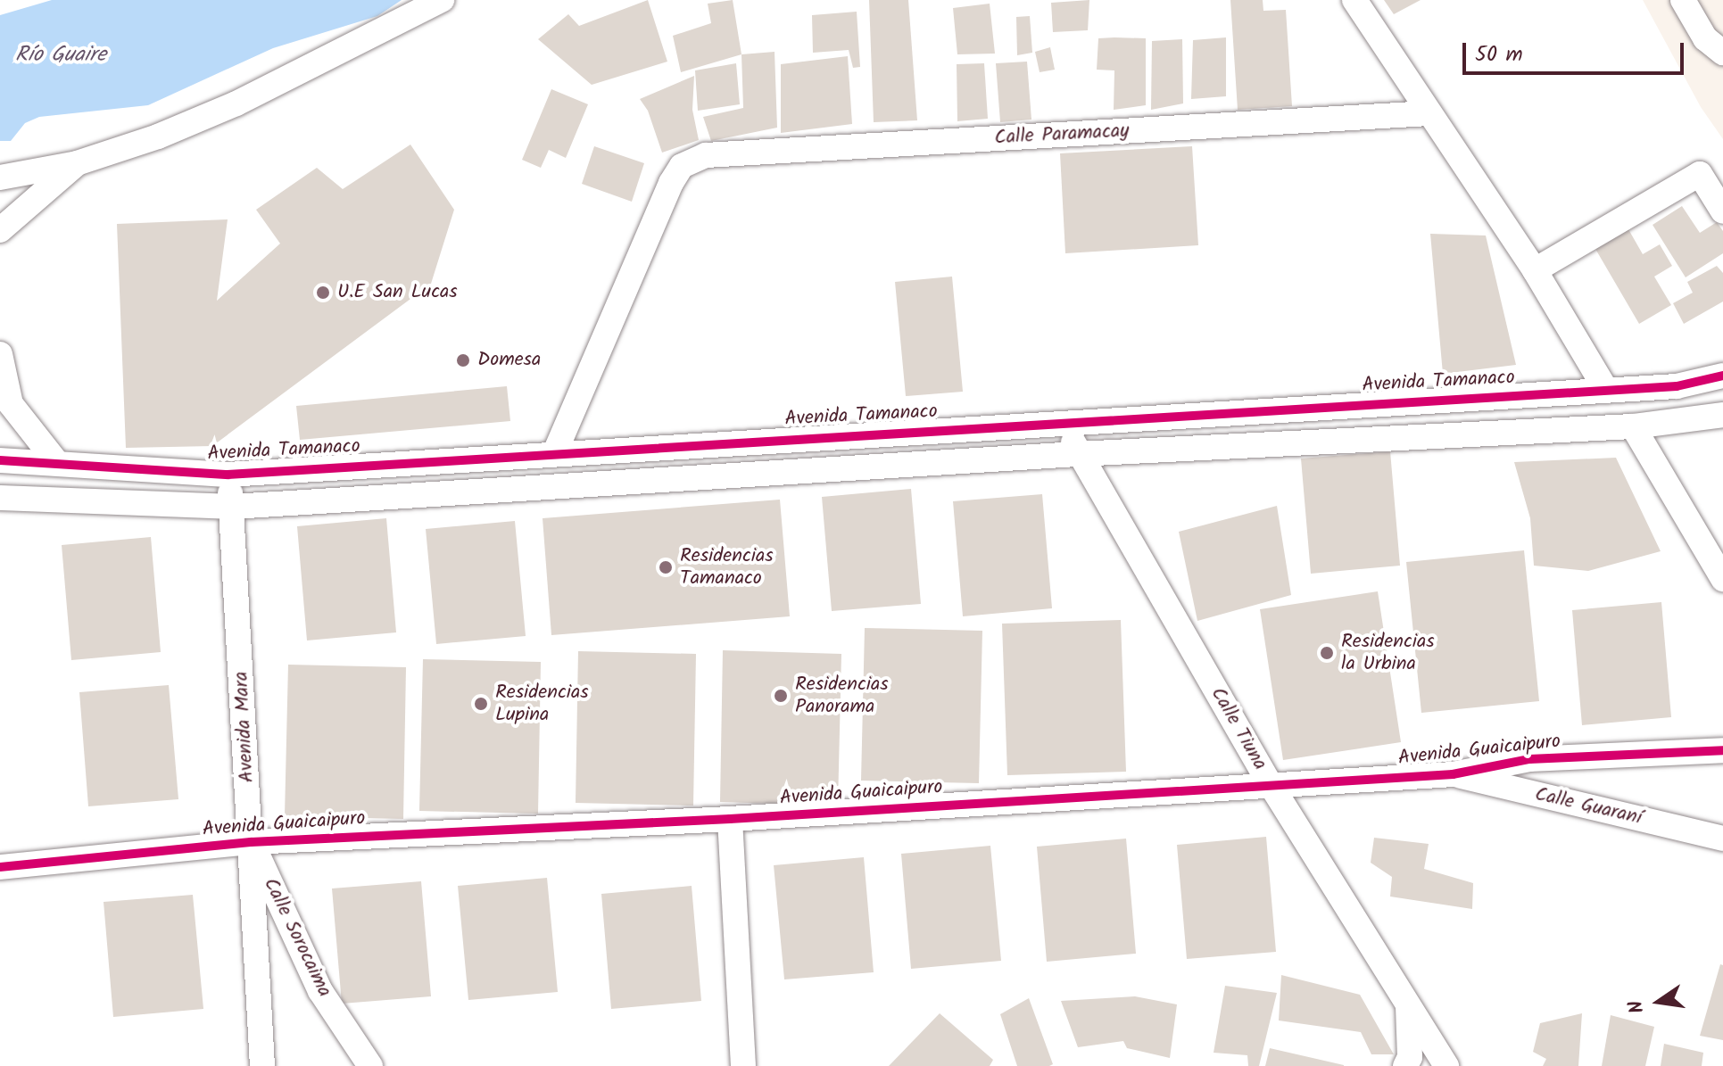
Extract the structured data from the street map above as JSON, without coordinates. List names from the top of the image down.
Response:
{
  "streets": {
    "street": [
      "Calle Paramacay",
      "Avenida Tamanaco",
      "Avenida Mara",
      "Calle Tiuna",
      "Avenida Guaicaipuro",
      "Calle Guaraní",
      "Calle Sorocaima"
    ]
  },
  "crossings": [
    ["Calle Paramacay", "Avenida Tamanaco"],
    ["Avenida Tamanaco", "Avenida Mara"],
    ["Avenida Tamanaco", "Calle Tiuna"],
    ["Avenida Mara", "Avenida Guaicaipuro"],
    ["Avenida Mara", "Calle Sorocaima"],
    ["Calle Tiuna", "Avenida Guaicaipuro"],
    ["Avenida Guaicaipuro", "Calle Guaraní"],
    ["Avenida Guaicaipuro", "Calle Sorocaima"]
  ],
  "water": ["Río Guaire"],
  "places": [
    "U.E San Lucas",
    "Domesa",
    "Residencias Tamanaco",
    "Residencias la Urbina",
    "Residencias Panorama",
    "Residencias Lupina"
  ],
  "scale_bar": "50 m",
  "north": "left"
}
